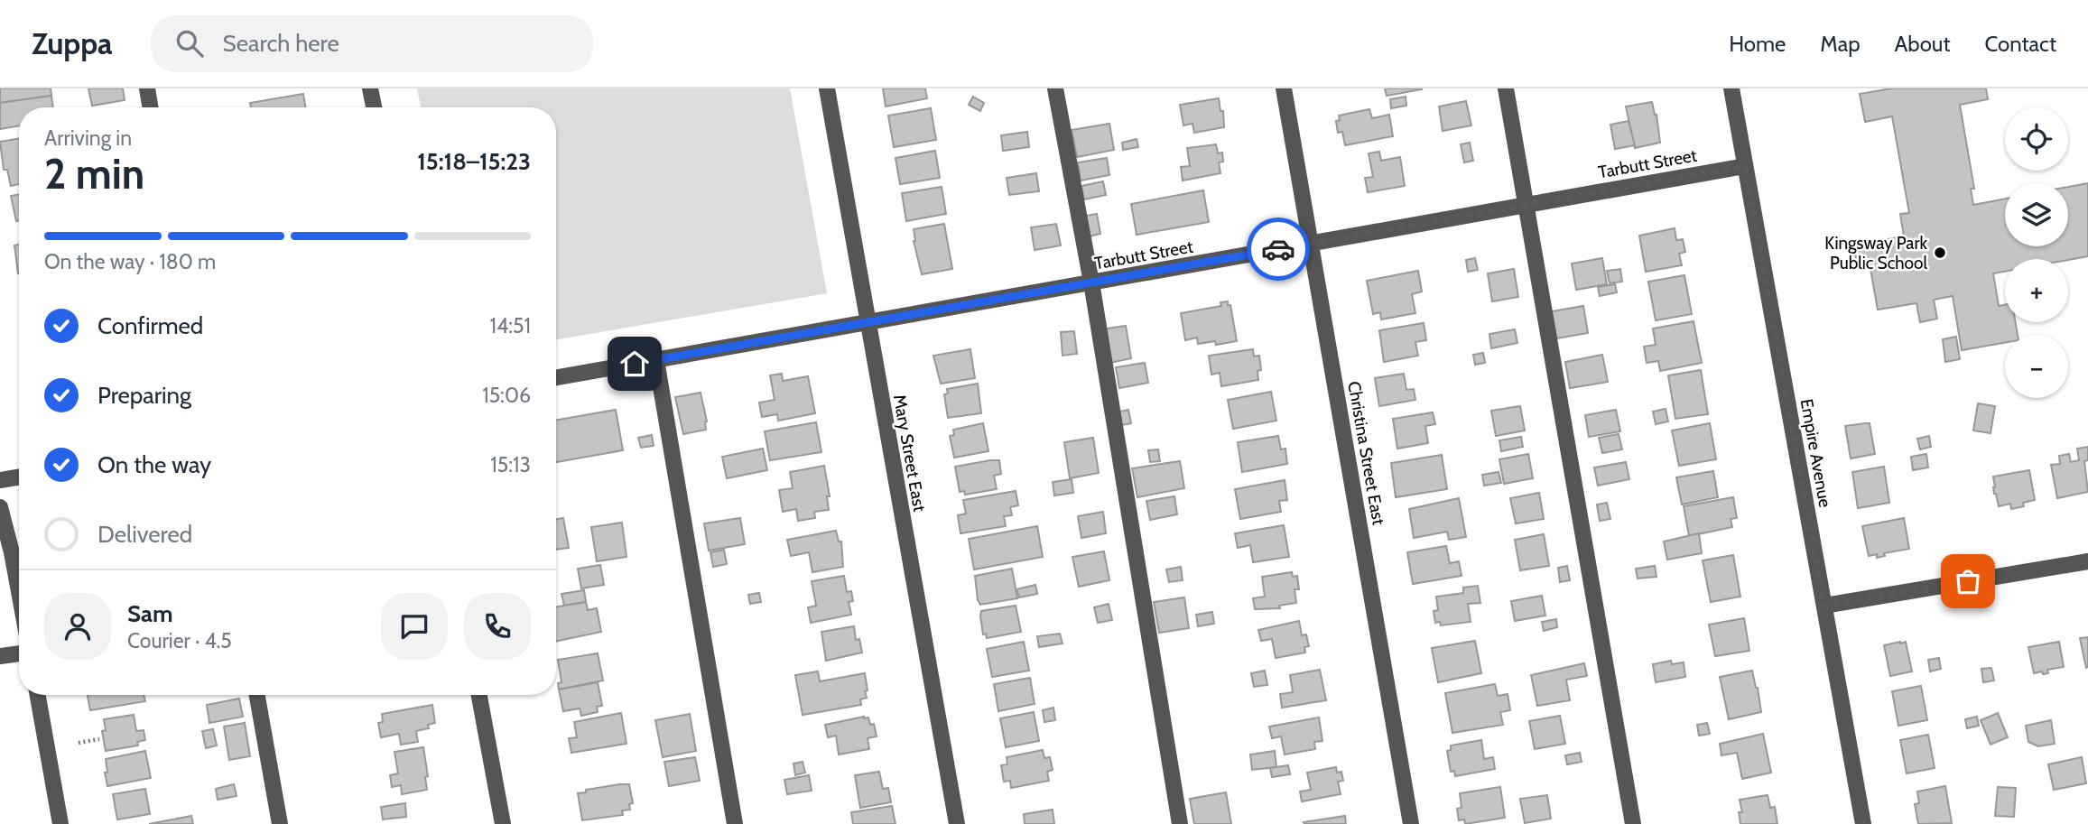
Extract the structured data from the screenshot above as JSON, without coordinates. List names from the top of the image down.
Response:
{
  "streets": {
    "street": [
      "Tarbutt Street",
      "Mary Street East",
      "Christina Street East",
      "Empire Avenue"
    ]
  },
  "crossings": [
    ["Tarbutt Street", "Mary Street East"],
    ["Tarbutt Street", "Christina Street East"],
    ["Tarbutt Street", "Empire Avenue"]
  ],
  "places": ["Kingsway Park Public School"],
  "page": {
    "header": "Zuppa",
    "search": "Search here",
    "nav": [
      "Home",
      "Map",
      "About",
      "Contact"
    ],
    "map_buttons": ["+", "−"],
    "heading": ["2 min", "Arriving in", "15:18–15:23"],
    "panel": ["Sam", "Courier · 4.5"],
    "bar": "On the way · 180 m",
    "list": [
      ["Confirmed", "14:51"],
      ["Preparing", "15:06"],
      ["On the way", "15:13"],
      "Delivered"
    ]
  }
}
